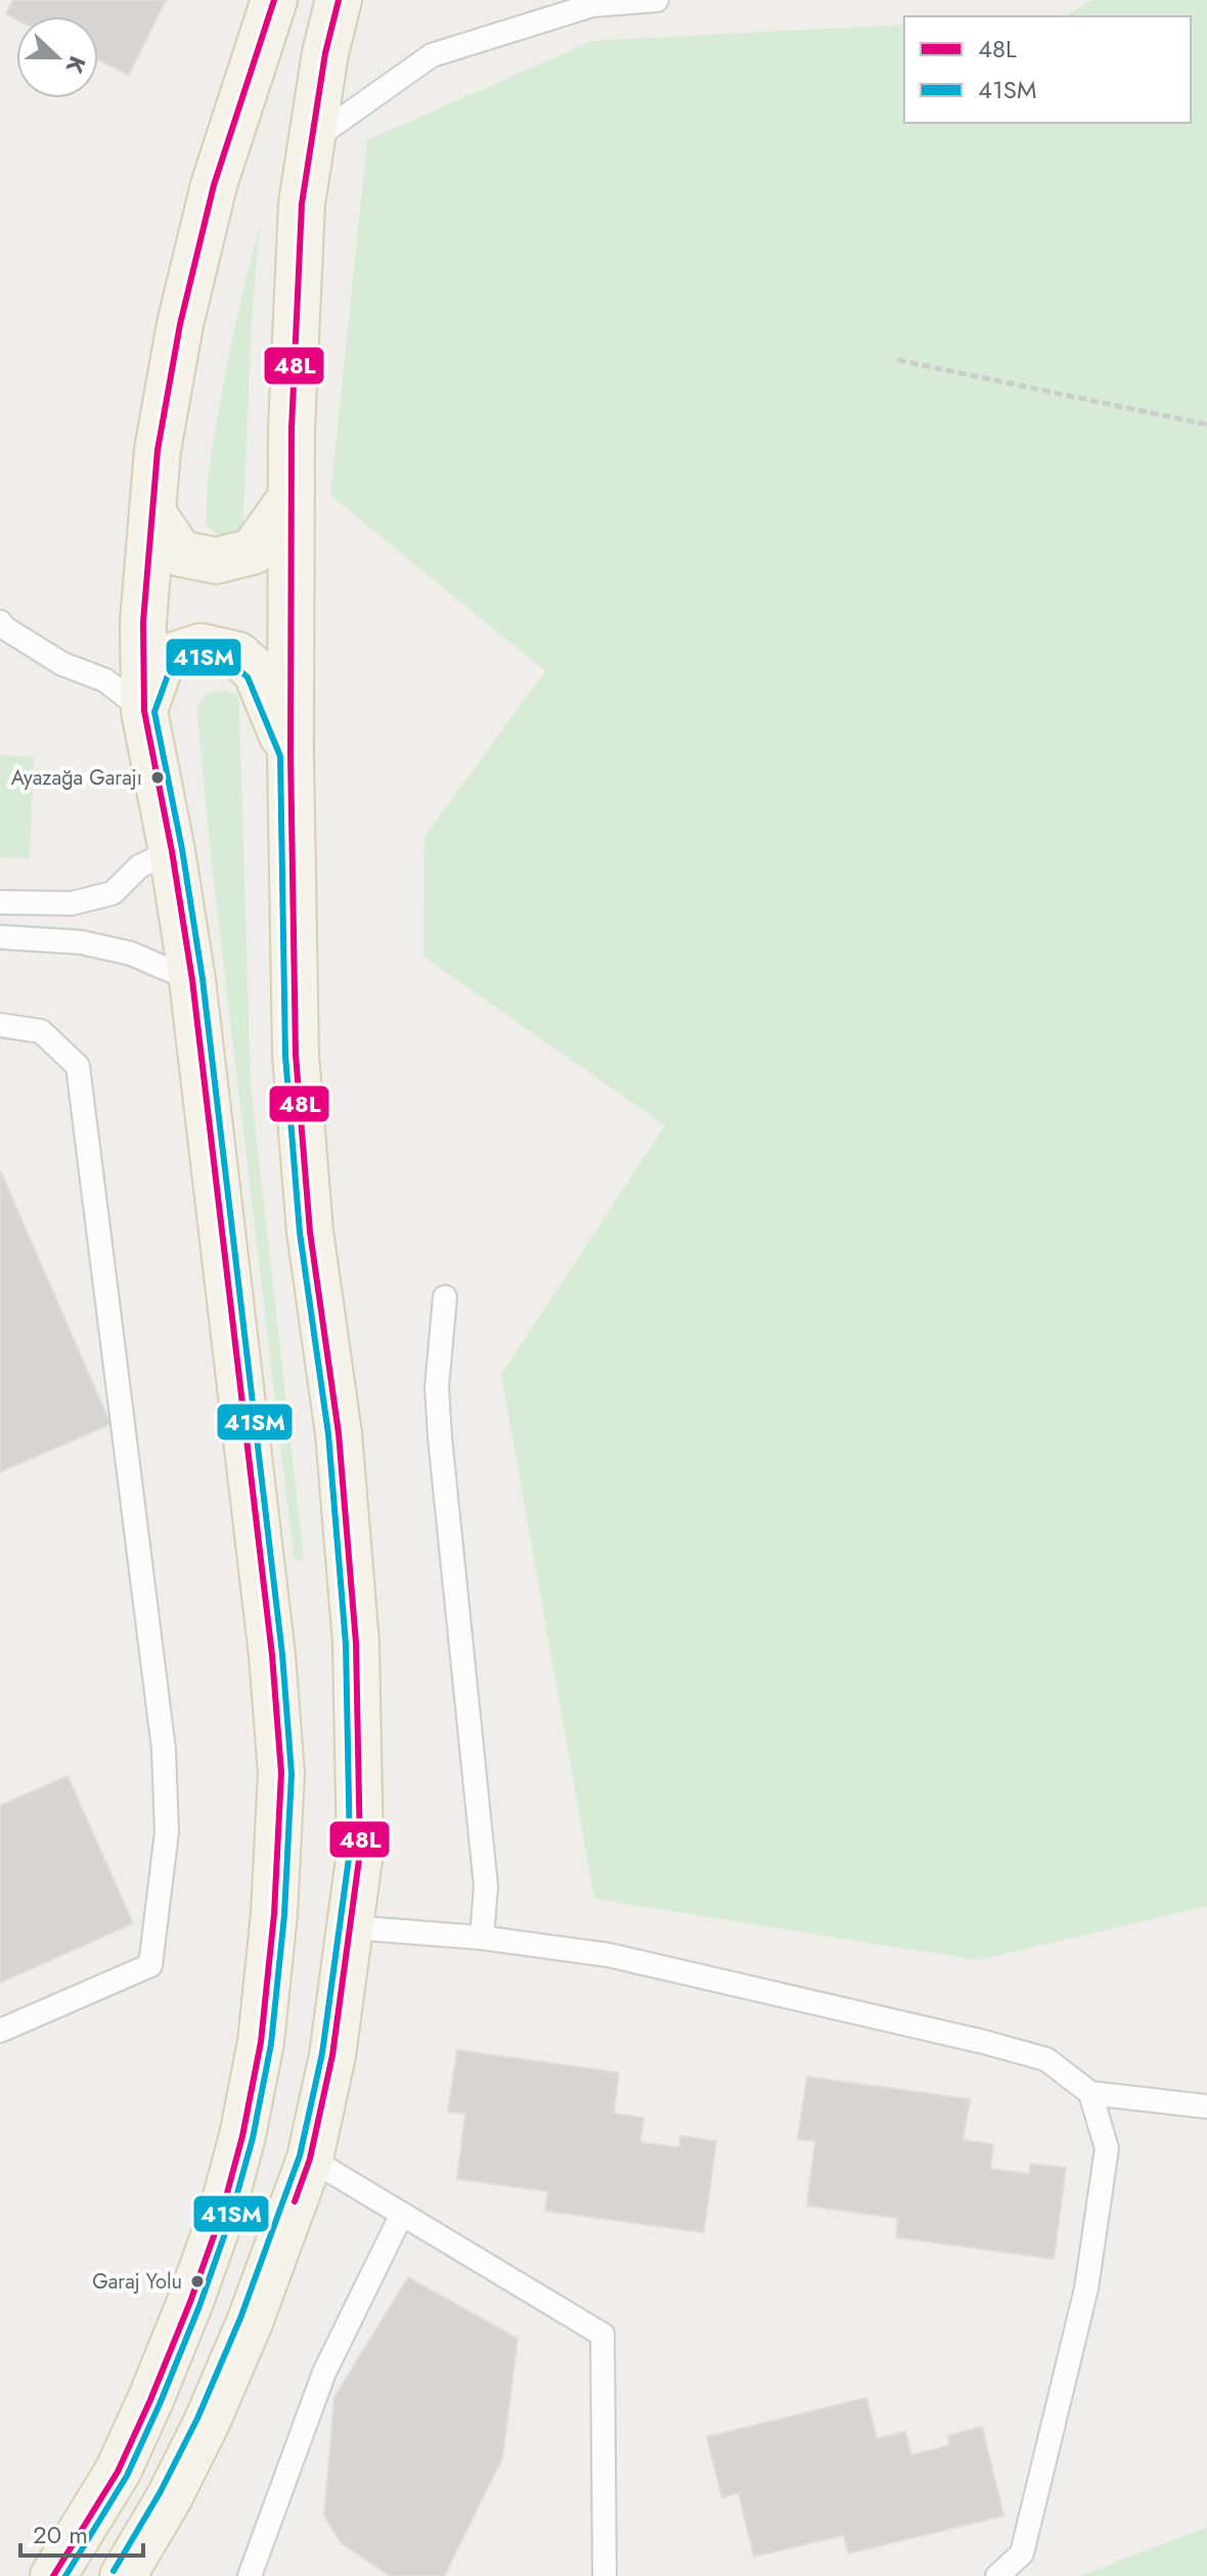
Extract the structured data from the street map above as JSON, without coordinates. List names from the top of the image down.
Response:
{
  "places": ["Ayazağa Garajı", "Garaj Yolu"],
  "lines": ["transit line 48L", "transit line 41SM"],
  "legend": ["48L", "41SM"],
  "scale_bar": "20 m",
  "north": "right"
}
